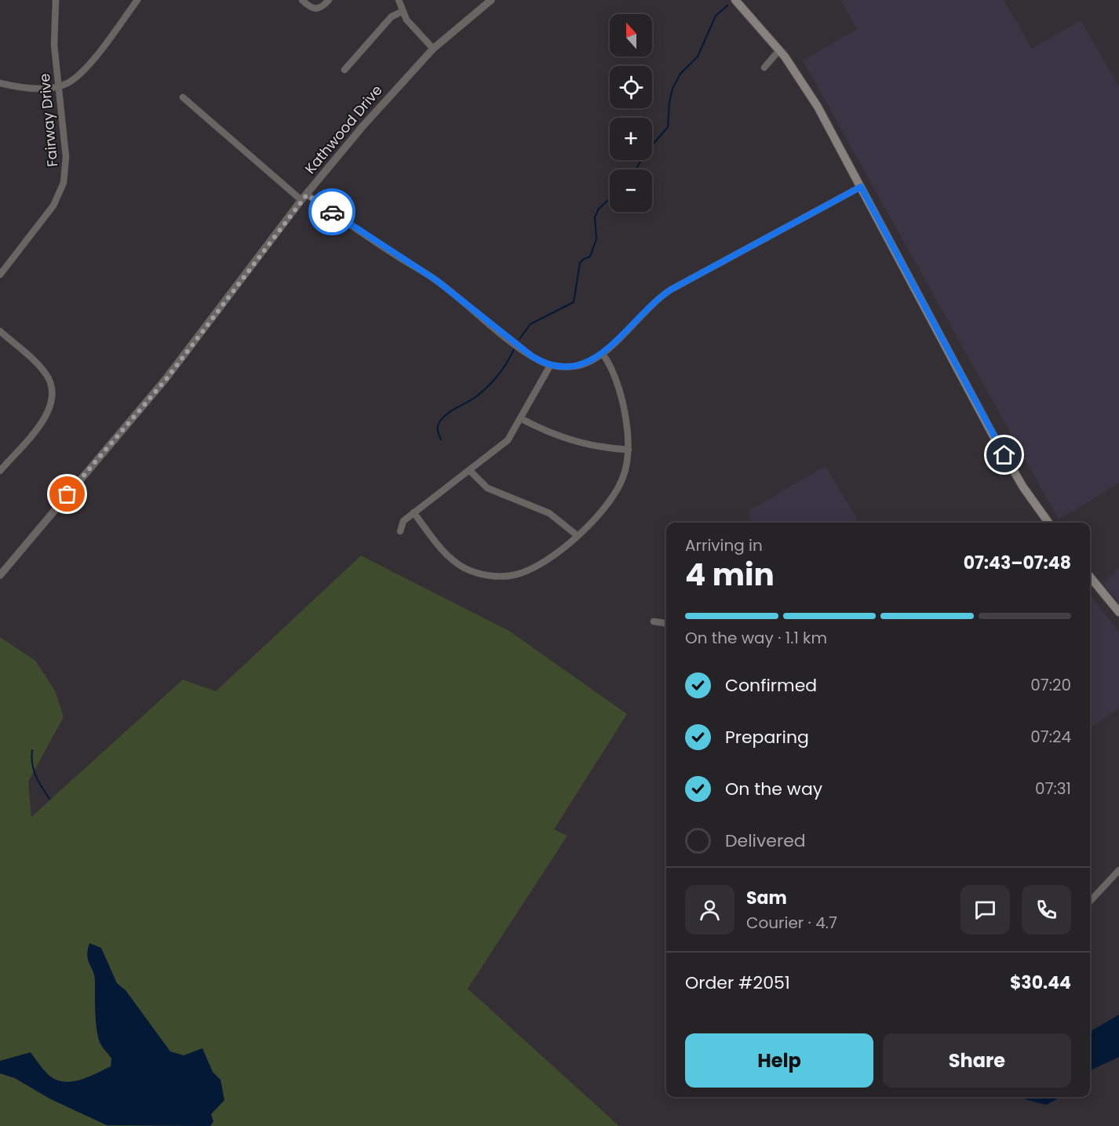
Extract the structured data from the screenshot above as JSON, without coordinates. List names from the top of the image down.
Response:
{
  "streets": {
    "street": ["Fairway Drive", "Kathwood Drive"]
  },
  "north": "top",
  "page": {
    "map_buttons": ["+", "−"],
    "heading": ["4 min", "Arriving in", "07:43–07:48"],
    "panel": [
      "Sam",
      "Courier · 4.7",
      "Order #2051",
      "$30.44"
    ],
    "bar": "On the way · 1.1 km",
    "list": [
      ["Confirmed", "07:20"],
      ["Preparing", "07:24"],
      ["On the way", "07:31"],
      "Delivered"
    ],
    "buttons": ["Help", "Share"]
  }
}
